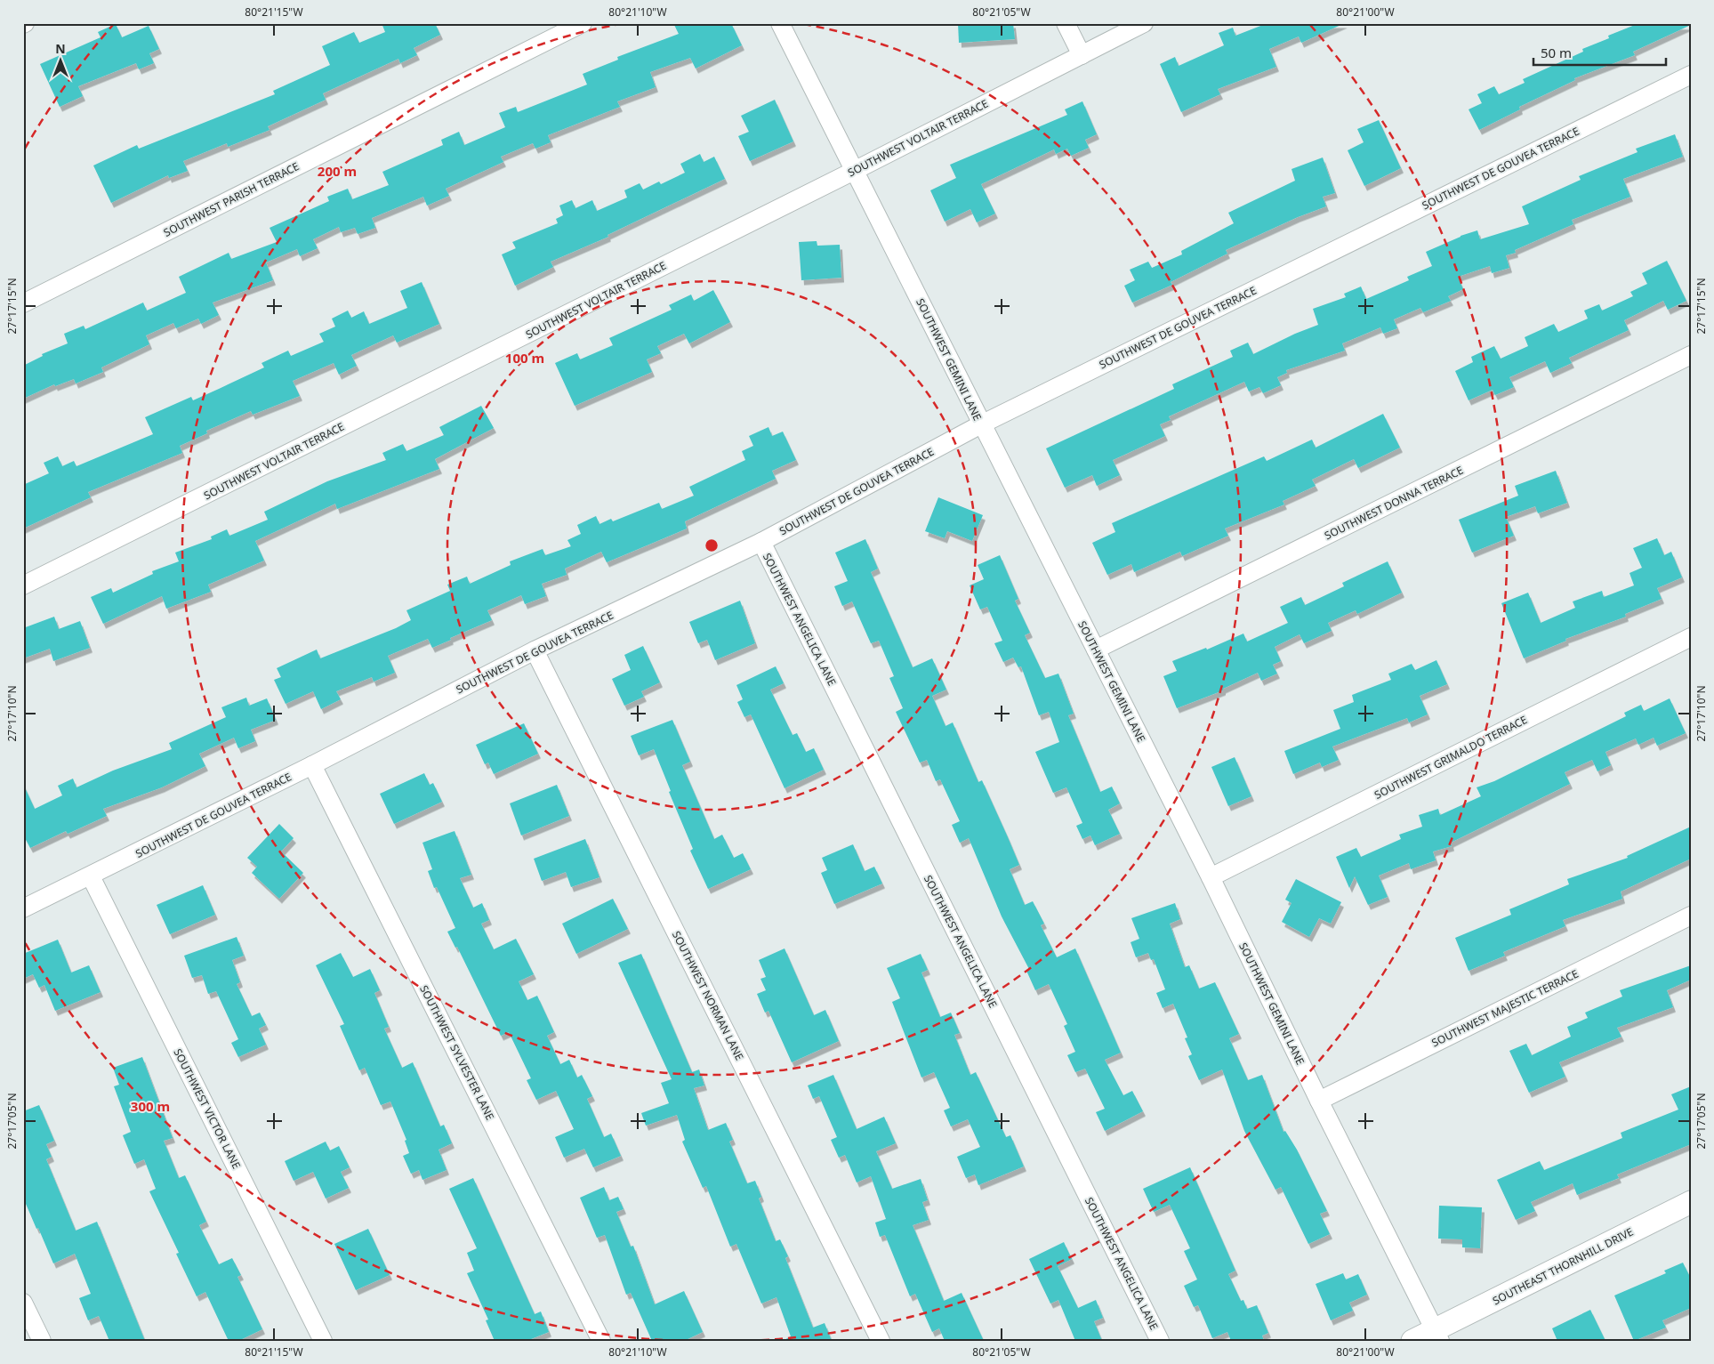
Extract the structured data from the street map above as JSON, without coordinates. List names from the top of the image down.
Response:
{
  "streets": {
    "street": [
      "SOUTHWEST VOLTAIR TERRACE",
      "SOUTHWEST DE GOUVEA TERRACE",
      "SOUTHWEST PARISH TERRACE",
      "SOUTHWEST GEMINI LANE",
      "SOUTHWEST DONNA TERRACE",
      "SOUTHWEST ANGELICA LANE",
      "SOUTHWEST GRIMALDO TERRACE",
      "SOUTHWEST NORMAN LANE",
      "SOUTHWEST MAJESTIC TERRACE",
      "SOUTHWEST SYLVESTER LANE",
      "SOUTHWEST VICTOR LANE",
      "SOUTHEAST THORNHILL DRIVE"
    ]
  },
  "crossings": [
    ["SOUTHWEST VOLTAIR TERRACE", "SOUTHWEST GEMINI LANE"],
    ["SOUTHWEST DE GOUVEA TERRACE", "SOUTHWEST GEMINI LANE"],
    ["SOUTHWEST DE GOUVEA TERRACE", "SOUTHWEST ANGELICA LANE"],
    ["SOUTHWEST DE GOUVEA TERRACE", "SOUTHWEST NORMAN LANE"],
    ["SOUTHWEST DE GOUVEA TERRACE", "SOUTHWEST SYLVESTER LANE"],
    ["SOUTHWEST DE GOUVEA TERRACE", "SOUTHWEST VICTOR LANE"],
    ["SOUTHWEST GEMINI LANE", "SOUTHWEST DONNA TERRACE"],
    ["SOUTHWEST GEMINI LANE", "SOUTHWEST GRIMALDO TERRACE"],
    ["SOUTHWEST GEMINI LANE", "SOUTHWEST MAJESTIC TERRACE"],
    ["SOUTHWEST GEMINI LANE", "SOUTHEAST THORNHILL DRIVE"]
  ],
  "scale_bar": "50 m",
  "north": "top",
  "coordinates": [
    "80°21'15\"W",
    "80°21'10\"W",
    "80°21'05\"W",
    "80°21'00\"W",
    "27°17'15\"N",
    "27°17'10\"N",
    "27°17'05\"N"
  ],
  "rings": ["200 m", "100 m", "300 m"]
}
